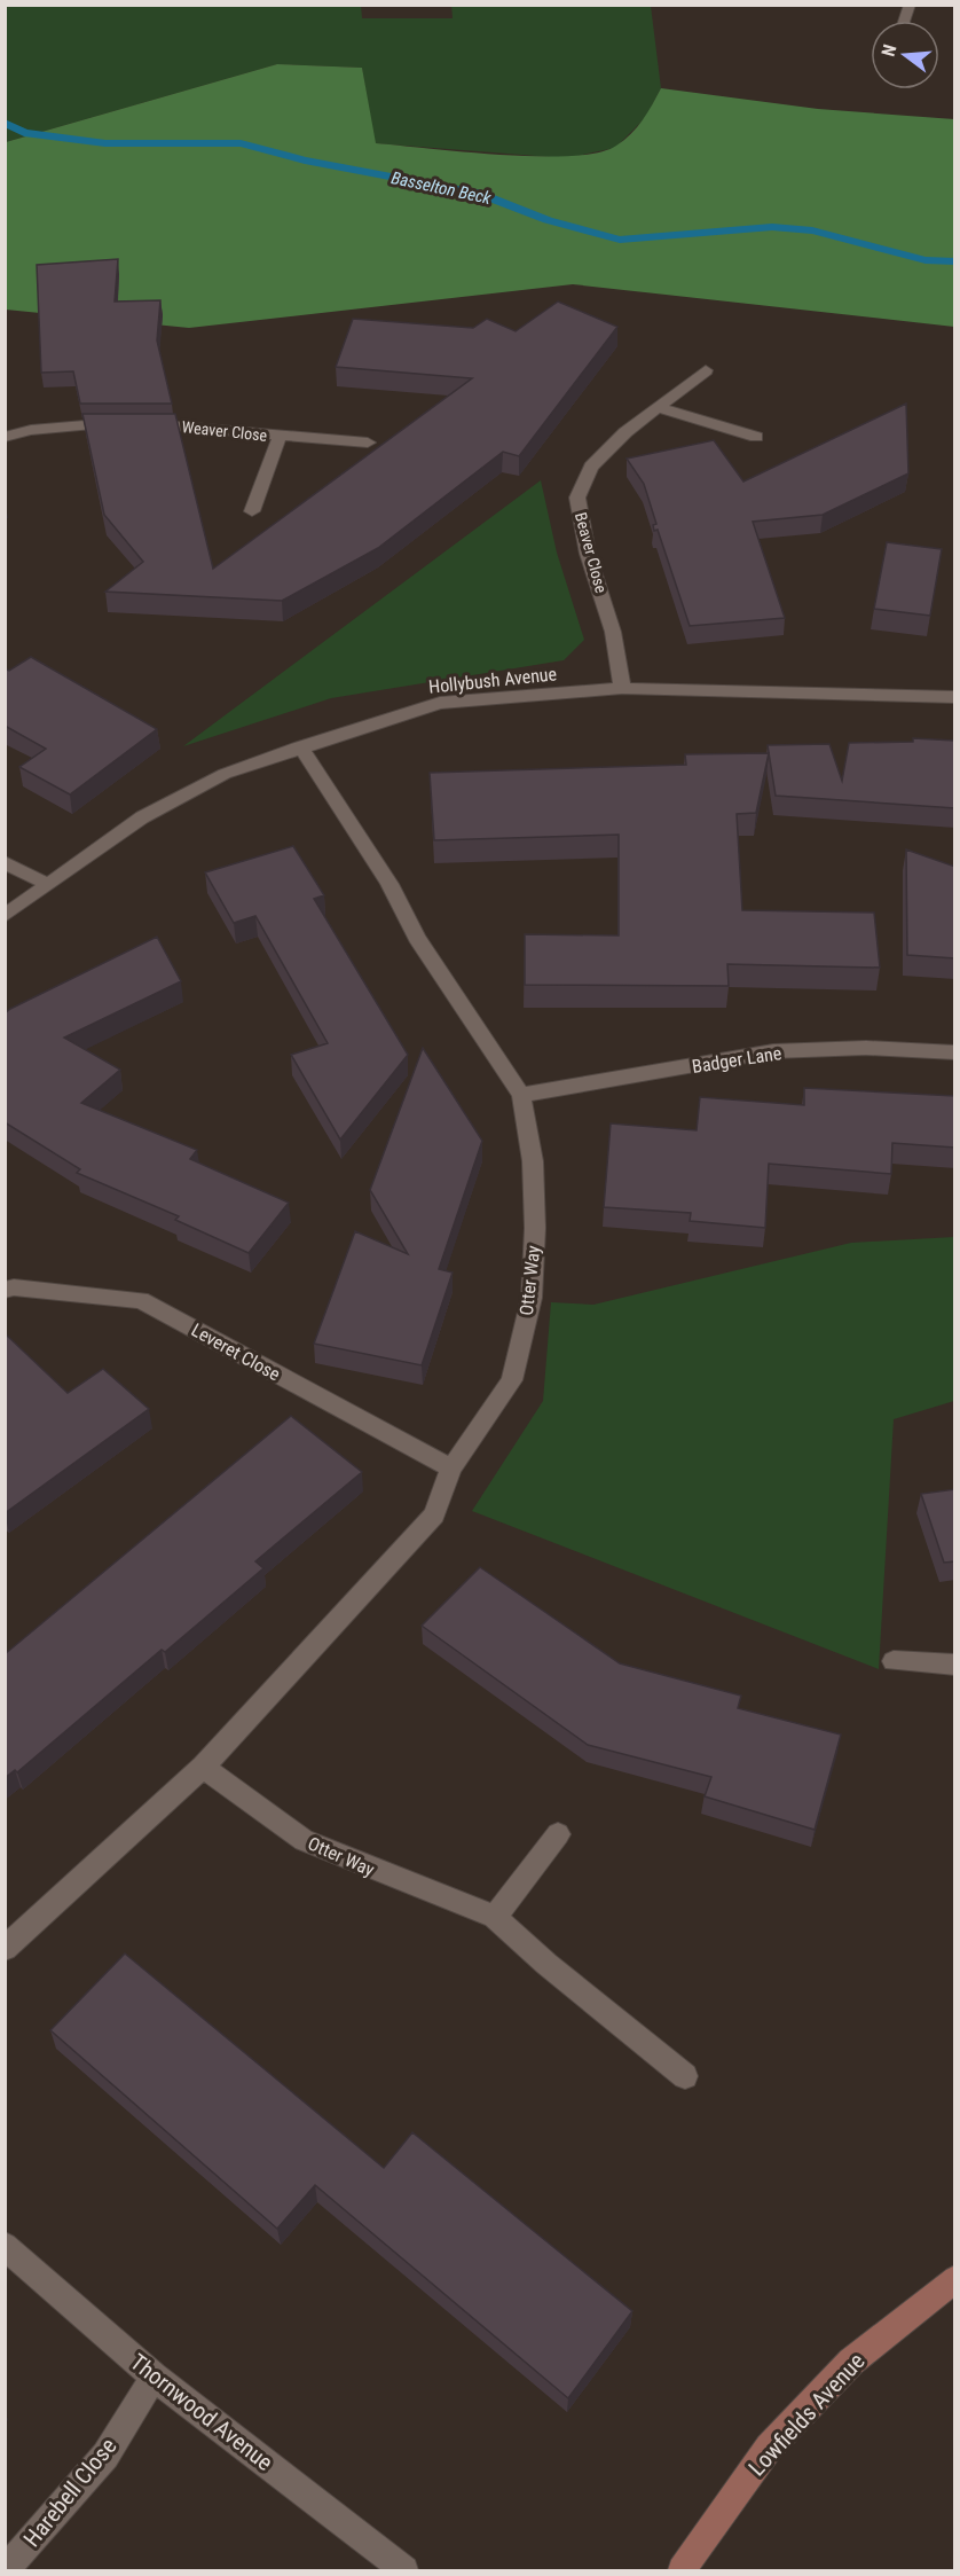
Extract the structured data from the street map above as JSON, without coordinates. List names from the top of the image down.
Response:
{
  "streets": {
    "street": [
      "Weaver Close",
      "Beaver Close",
      "Hollybush Avenue",
      "Badger Lane",
      "Otter Way",
      "Leveret Close",
      "Thornwood Avenue",
      "Lowfields Avenue",
      "Harebell Close"
    ]
  },
  "crossings": [
    ["Beaver Close", "Hollybush Avenue"],
    ["Hollybush Avenue", "Otter Way"],
    ["Badger Lane", "Otter Way"],
    ["Otter Way", "Leveret Close"],
    ["Thornwood Avenue", "Harebell Close"]
  ],
  "water": ["Basselton Beck"],
  "north": "left"
}
